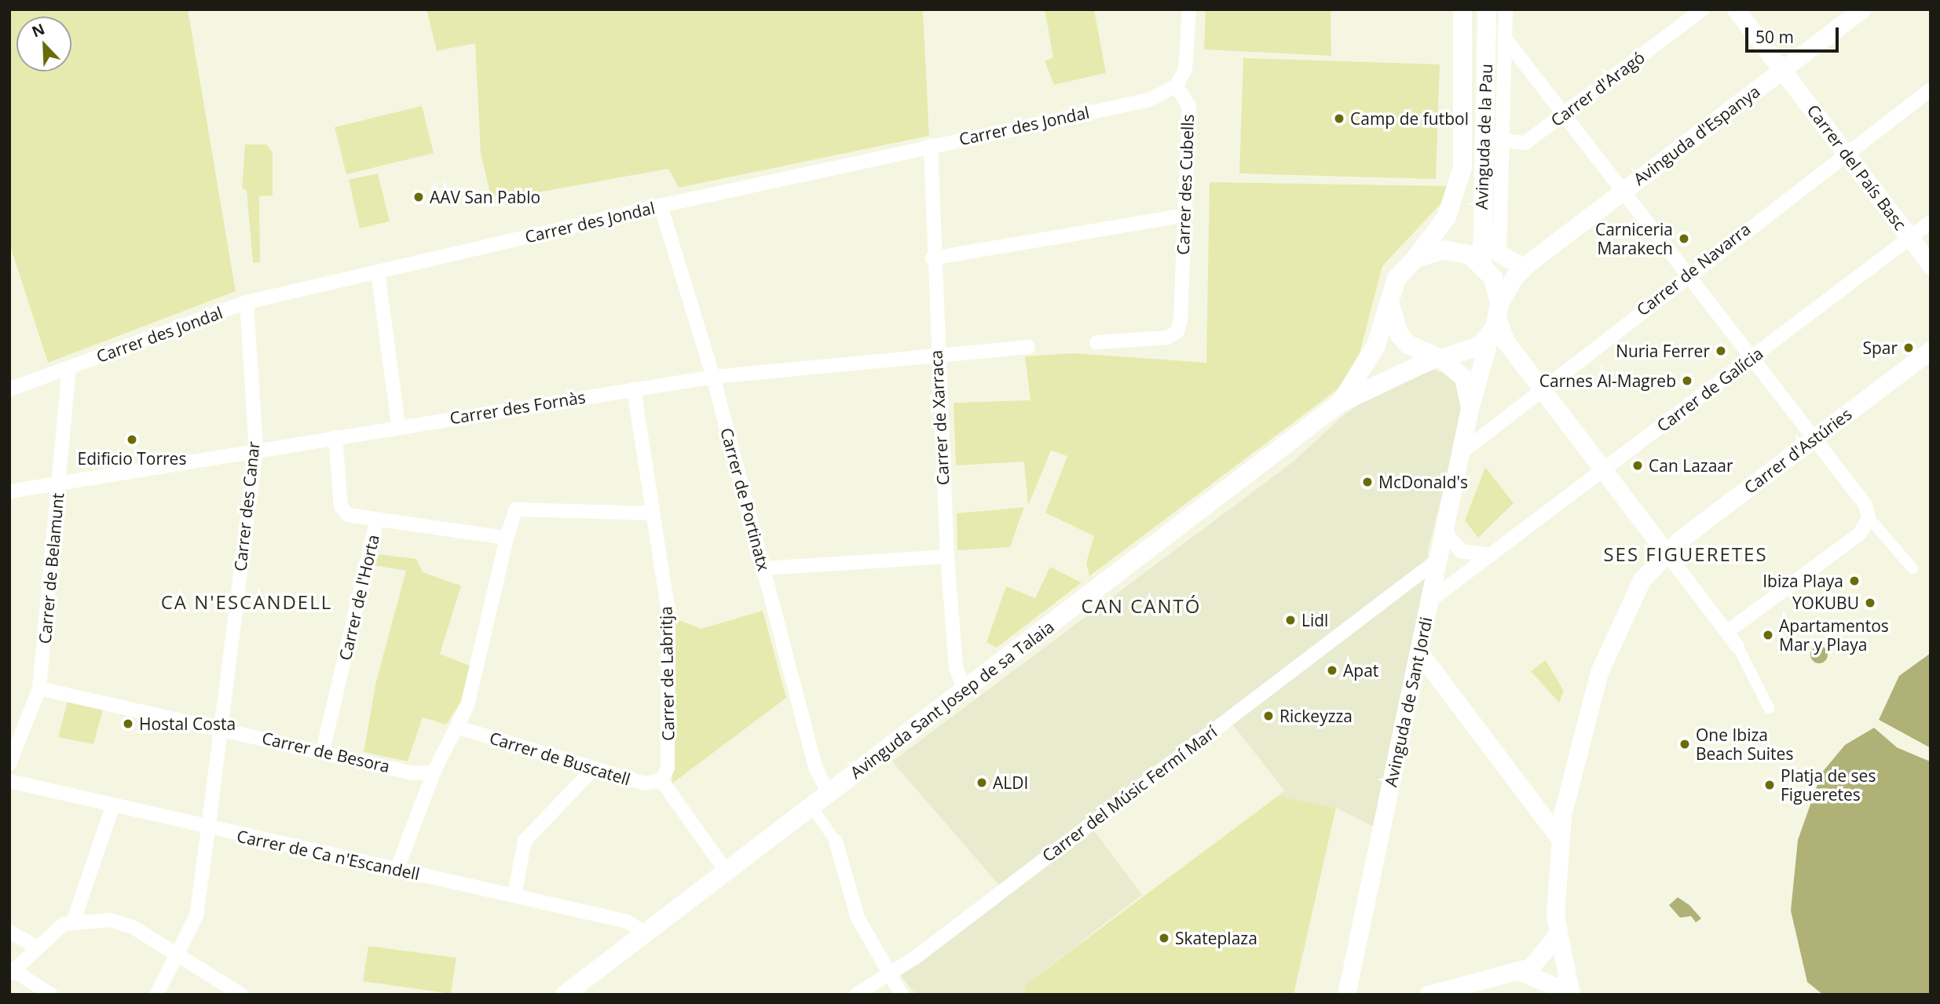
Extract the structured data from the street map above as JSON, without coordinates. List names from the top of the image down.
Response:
{
  "streets": {
    "main road": ["Avinguda de la Pau", "Avinguda Sant Josep de sa Talaia"],
    "street": [
      "Carrer d'Aragó",
      "Carrer des Jondal",
      "Avinguda d'Espanya",
      "Carrer del País Basc",
      "Carrer des Cubells",
      "Carrer de Navarra",
      "Carrer de Galícia",
      "Carrer des Fornàs",
      "Carrer de Xarraca",
      "Carrer d'Astúries",
      "Carrer de Portinatx",
      "Carrer des Canar",
      "Carrer de Belamunt",
      "Carrer de l'Horta",
      "Carrer de Labritja",
      "Avinguda de Sant Jordi",
      "Carrer de Besora",
      "Carrer de Buscatell",
      "Carrer del Músic Fermí Marí",
      "Carrer de Ca n'Escandell"
    ]
  },
  "crossings": [
    ["Carrer d'Aragó", "Avinguda de la Pau"],
    ["Carrer des Jondal", "Carrer des Cubells"],
    ["Carrer des Jondal", "Carrer de Xarraca"],
    ["Carrer des Jondal", "Carrer de Portinatx"],
    ["Carrer des Jondal", "Carrer des Canar"],
    ["Carrer des Jondal", "Carrer de Belamunt"],
    ["Avinguda d'Espanya", "Avinguda de la Pau"],
    ["Avinguda d'Espanya", "Carrer del País Basc"],
    ["Avinguda d'Espanya", "Avinguda de Sant Jordi"],
    ["Avinguda de la Pau", "Avinguda de Sant Jordi"],
    ["Carrer del País Basc", "Carrer de Navarra"],
    ["Carrer del País Basc", "Carrer de Galícia"],
    ["Carrer de Navarra", "Avinguda de Sant Jordi"],
    ["Carrer de Galícia", "Avinguda de Sant Jordi"],
    ["Carrer des Fornàs", "Carrer de Xarraca"],
    ["Carrer des Fornàs", "Carrer de Portinatx"],
    ["Carrer des Fornàs", "Carrer des Canar"],
    ["Carrer des Fornàs", "Carrer de Belamunt"],
    ["Carrer des Fornàs", "Carrer de l'Horta"],
    ["Carrer des Fornàs", "Carrer de Labritja"],
    ["Carrer de Xarraca", "Avinguda Sant Josep de sa Talaia"],
    ["Carrer de Portinatx", "Avinguda Sant Josep de sa Talaia"],
    ["Carrer des Canar", "Carrer de Besora"],
    ["Carrer des Canar", "Carrer de Ca n'Escandell"],
    ["Carrer de Belamunt", "Carrer de Besora"],
    ["Carrer de l'Horta", "Carrer de Besora"],
    ["Carrer de Labritja", "Carrer de Buscatell"],
    ["Avinguda Sant Josep de sa Talaia", "Carrer de Ca n'Escandell"],
    ["Avinguda de Sant Jordi", "Carrer del Músic Fermí Marí"]
  ],
  "districts": ["SES FIGUERETES", "CA N'ESCANDELL", "CAN CANTÓ"],
  "places": [
    "Camp de futbol",
    "AAV San Pablo",
    "Carniceria Marakech",
    "Spar",
    "Nuria Ferrer",
    "Carnes Al-Magreb",
    "Edificio Torres",
    "Can Lazaar",
    "McDonald's",
    "Ibiza Playa",
    "YOKUBU",
    "Lidl",
    "Apartamentos Mar y Playa",
    "Apat",
    "Rickeyzza",
    "Hostal Costa",
    "One Ibiza Beach Suites",
    "ALDI",
    "Platja de ses Figueretes",
    "Skateplaza"
  ],
  "scale_bar": "50 m",
  "north": "top left"
}
